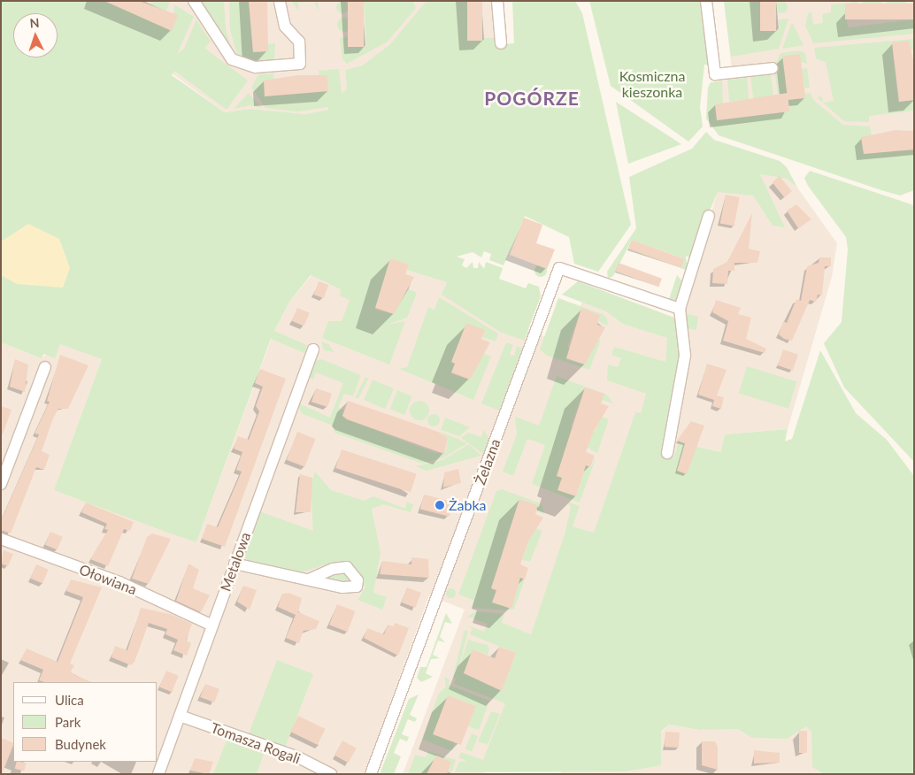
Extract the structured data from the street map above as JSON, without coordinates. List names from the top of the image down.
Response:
{
  "streets": {
    "street": [
      "Żelazna",
      "Metalowa",
      "Ołowiana",
      "Tomasza Rogali"
    ]
  },
  "crossings": [
    ["Metalowa", "Ołowiana"],
    ["Metalowa", "Tomasza Rogali"]
  ],
  "districts": ["POGÓRZE"],
  "parks": ["Kosmiczna kieszonka"],
  "places": ["Żabka"],
  "legend": ["Ulica", "Park", "Budynek"],
  "north": "top"
}
